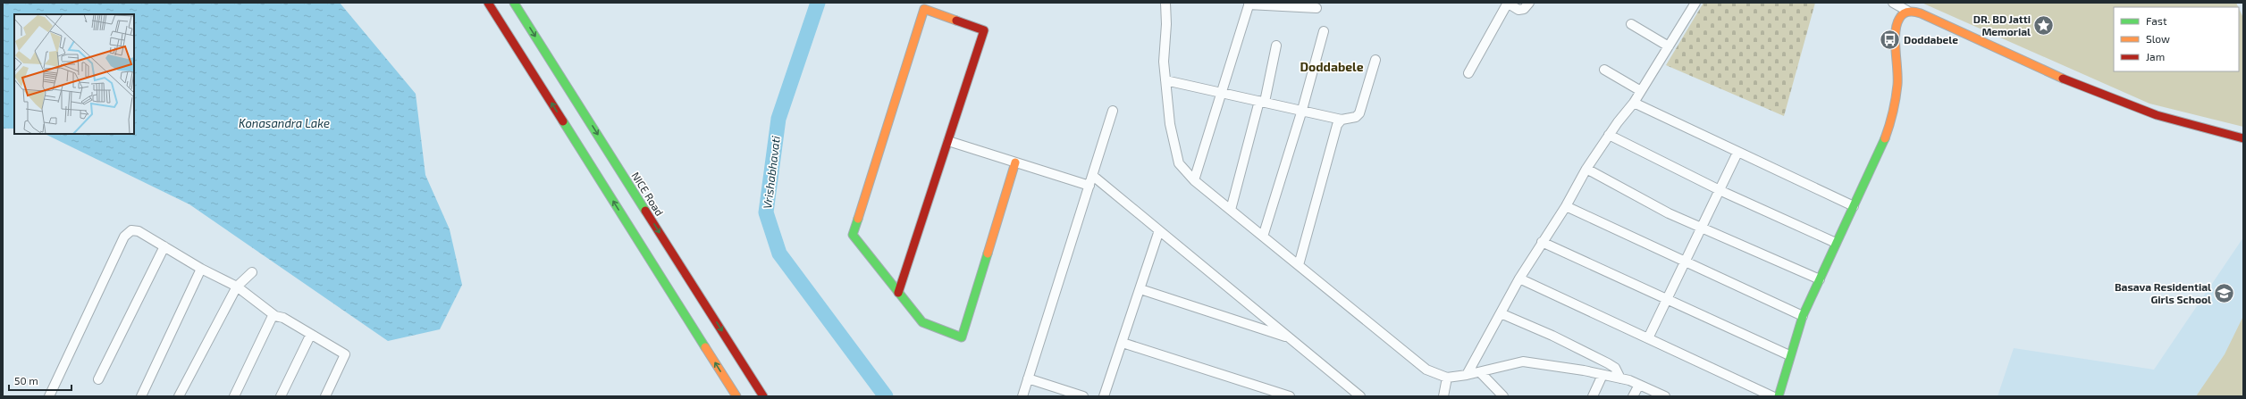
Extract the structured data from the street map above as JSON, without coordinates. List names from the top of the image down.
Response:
{
  "streets": {
    "main road": ["NICE Road"]
  },
  "districts": ["Doddabele"],
  "water": ["Konasandra Lake", "Vrishabhavati"],
  "places": {
    "place": ["DR. BD Jatti Memorial"],
    "bus stop": ["Doddabele"],
    "school or university": ["Basava Residential Girls School"]
  },
  "legend": ["Fast", "Slow", "Jam"],
  "scale_bar": "50 m"
}
